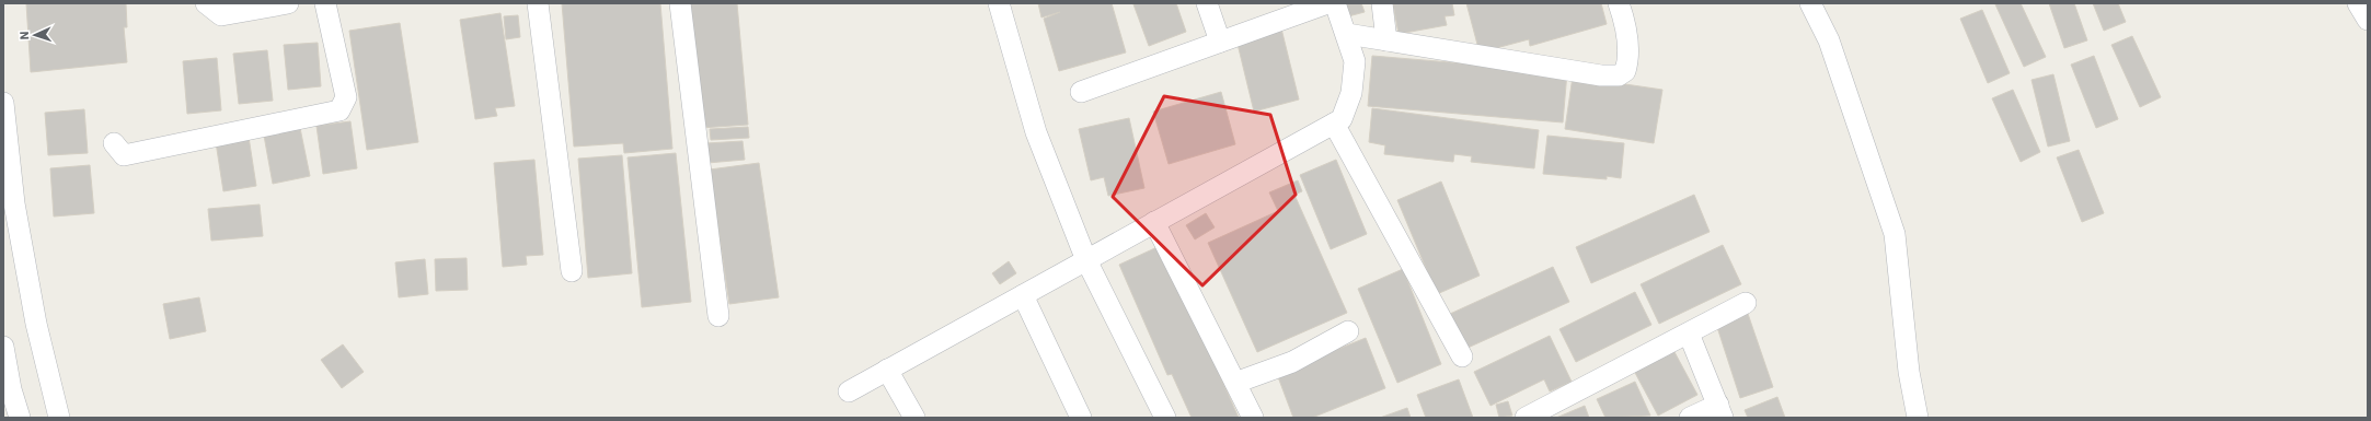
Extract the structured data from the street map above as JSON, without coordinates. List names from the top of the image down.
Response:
{
  "north": "left"
}
